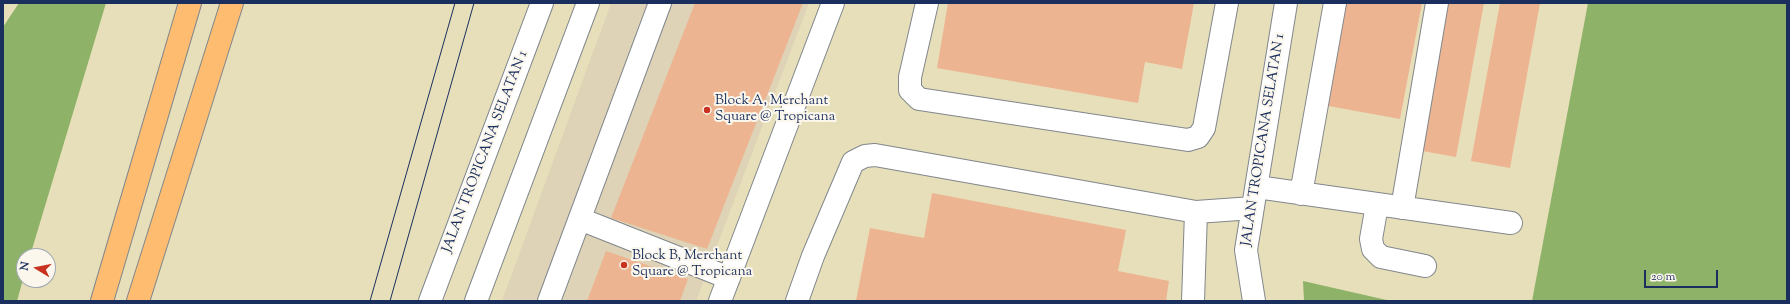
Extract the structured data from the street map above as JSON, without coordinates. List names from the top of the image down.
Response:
{
  "streets": {
    "street": ["JALAN TROPICANA SELATAN 1"]
  },
  "places": ["Block A, Merchant Square @ Tropicana", "Block B, Merchant Square @ Tropicana"],
  "scale_bar": "20 m",
  "north": "left"
}
